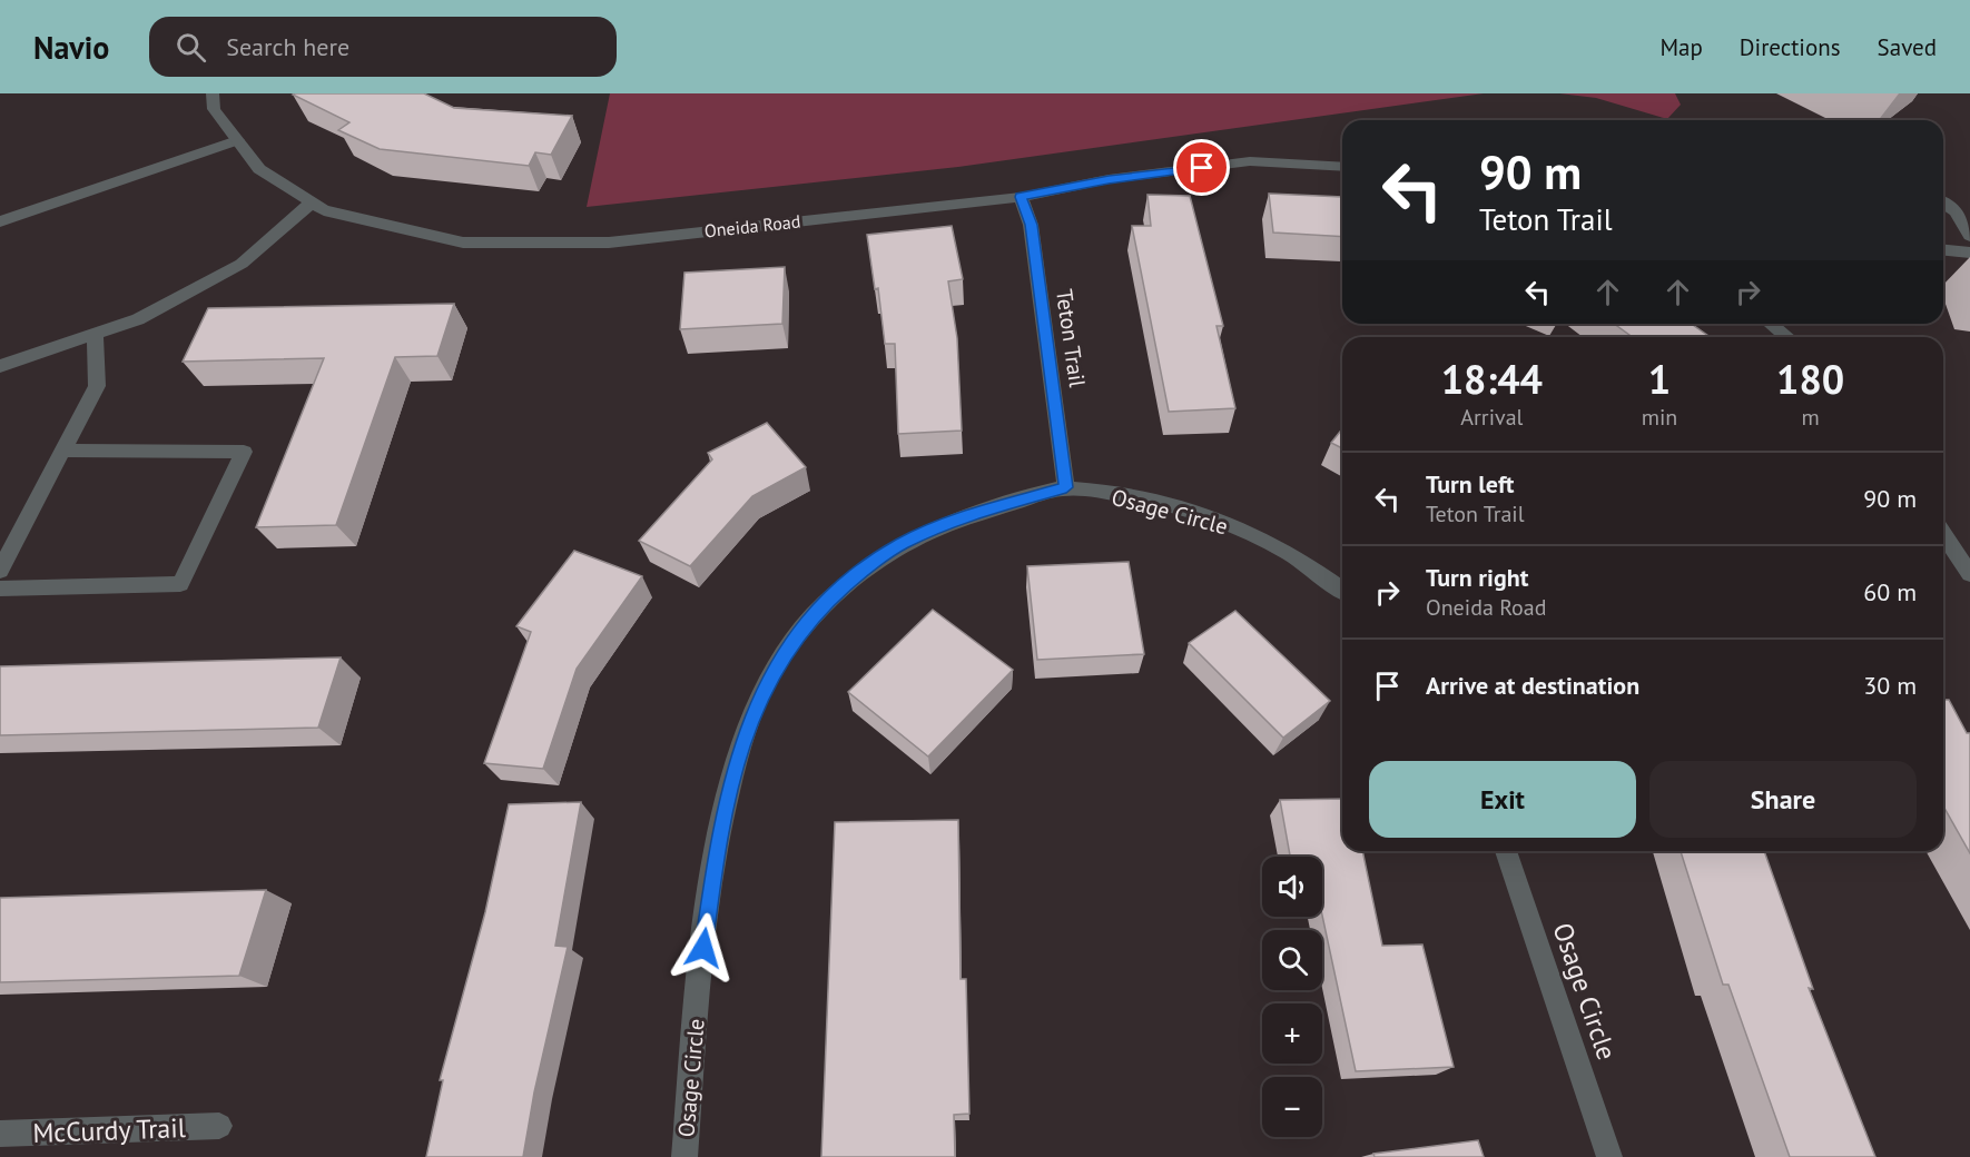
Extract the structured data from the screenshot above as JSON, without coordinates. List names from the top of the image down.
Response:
{
  "streets": {
    "street": [
      "Oneida Road",
      "Teton Trail",
      "Osage Circle",
      "McCurdy Trail"
    ]
  },
  "crossings": [
    ["Oneida Road", "Teton Trail"],
    ["Teton Trail", "Osage Circle"]
  ],
  "page": {
    "header": "Navio",
    "search": "Search here",
    "nav": ["Map", "Directions", "Saved"],
    "turn": ["90 m", "Teton Trail"],
    "eta": [
      "18:44",
      "Arrival",
      "1",
      "min",
      "180",
      "m"
    ],
    "list": [
      {
        "name": "Turn left",
        "note": "Teton Trail",
        "value": "90 m"
      },
      {
        "name": "Turn right",
        "note": "Oneida Road",
        "value": "60 m"
      },
      {
        "name": "Arrive at destination",
        "value": "30 m"
      }
    ],
    "buttons": ["Exit", "Share"],
    "map_buttons": ["+", "−"]
  }
}
